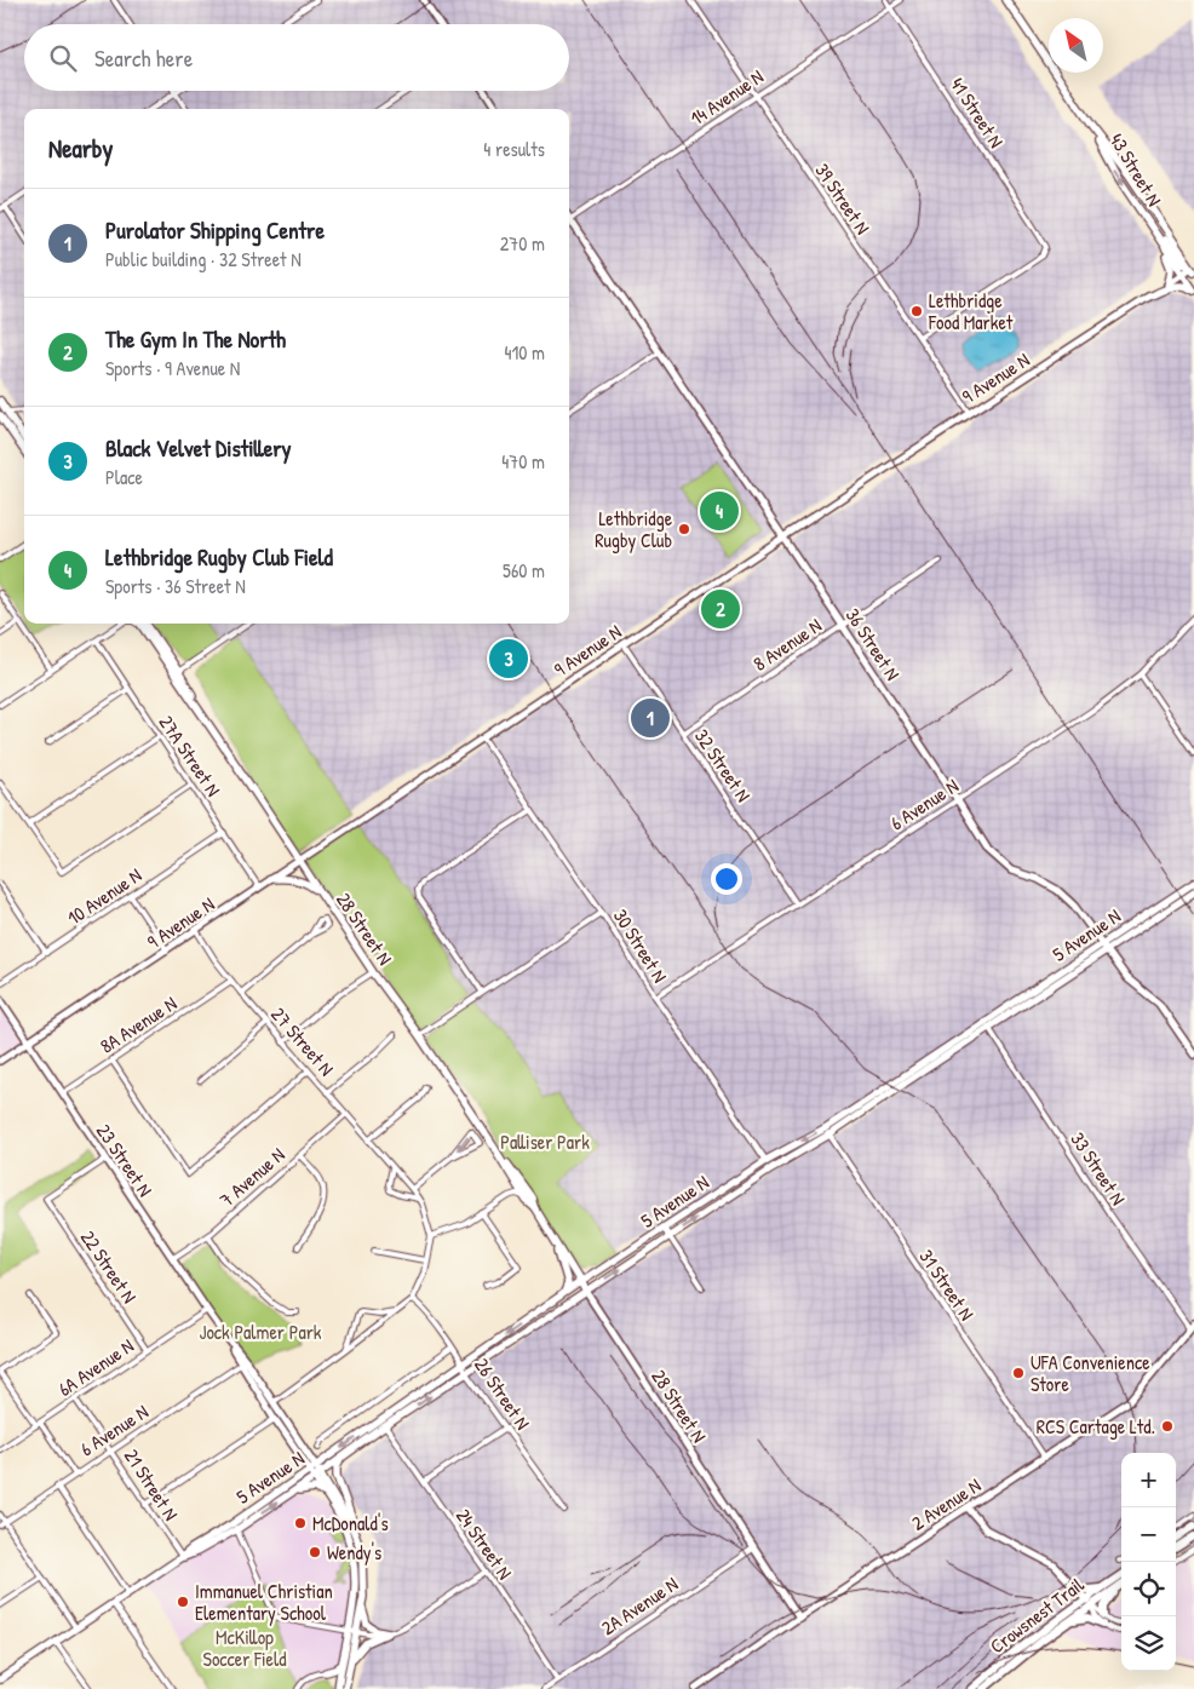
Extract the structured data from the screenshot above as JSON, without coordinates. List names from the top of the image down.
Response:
{
  "streets": {
    "highway": ["Crowsnest Trail"],
    "main road": ["43 Street N", "28 Street N", "5 Avenue N"],
    "street": [
      "14 Avenue N",
      "41 Street N",
      "39 Street N",
      "9 Avenue N",
      "8 Avenue N",
      "36 Street N",
      "27A Street N",
      "32 Street N",
      "6 Avenue N",
      "10 Avenue N",
      "30 Street N",
      "8A Avenue N",
      "27 Street N",
      "23 Street N",
      "33 Street N",
      "7 Avenue N",
      "22 Street N",
      "31 Street N",
      "6A Avenue N",
      "26 Street N",
      "21 Street N",
      "2 Avenue N",
      "24 Street N",
      "2A Avenue N"
    ]
  },
  "crossings": [
    ["14 Avenue N", "41 Street N"],
    ["14 Avenue N", "39 Street N"],
    ["14 Avenue N", "36 Street N"],
    ["41 Street N", "39 Street N"],
    ["43 Street N", "9 Avenue N"],
    ["39 Street N", "9 Avenue N"],
    ["9 Avenue N", "36 Street N"],
    ["9 Avenue N", "27A Street N"],
    ["9 Avenue N", "32 Street N"],
    ["9 Avenue N", "28 Street N"],
    ["9 Avenue N", "30 Street N"],
    ["9 Avenue N", "27 Street N"],
    ["9 Avenue N", "23 Street N"],
    ["8 Avenue N", "36 Street N"],
    ["8 Avenue N", "32 Street N"],
    ["36 Street N", "6 Avenue N"],
    ["36 Street N", "5 Avenue N"],
    ["27A Street N", "10 Avenue N"],
    ["32 Street N", "6 Avenue N"],
    ["6 Avenue N", "30 Street N"],
    ["6 Avenue N", "23 Street N"],
    ["6 Avenue N", "21 Street N"],
    ["28 Street N", "5 Avenue N"],
    ["28 Street N", "2 Avenue N"],
    ["28 Street N", "2A Avenue N"],
    ["5 Avenue N", "30 Street N"],
    ["5 Avenue N", "23 Street N"],
    ["5 Avenue N", "33 Street N"],
    ["5 Avenue N", "31 Street N"],
    ["5 Avenue N", "26 Street N"],
    ["5 Avenue N", "21 Street N"],
    ["5 Avenue N", "24 Street N"],
    ["8A Avenue N", "27 Street N"],
    ["8A Avenue N", "23 Street N"],
    ["27 Street N", "7 Avenue N"],
    ["23 Street N", "7 Avenue N"],
    ["23 Street N", "22 Street N"],
    ["23 Street N", "6A Avenue N"],
    ["33 Street N", "2 Avenue N"],
    ["22 Street N", "6A Avenue N"],
    ["31 Street N", "2 Avenue N"],
    ["6A Avenue N", "21 Street N"],
    ["24 Street N", "2A Avenue N"]
  ],
  "parks": ["Palliser Park", "Jock Palmer Park", "McKillop Soccer Field"],
  "places": [
    "Lethbridge Food Market",
    "Lethbridge Rugby Club",
    "UFA Convenience Store",
    "RCS Cartage Ltd.",
    "McDonald's",
    "Wendy's",
    "Immanuel Christian Elementary School"
  ],
  "north": "top left",
  "page": {
    "search": "Search here",
    "heading": ["Nearby", "4 results"],
    "list": [
      {
        "mark": "1",
        "name": "Purolator Shipping Centre",
        "note": "Public building · 32 Street N",
        "value": "270 m"
      },
      {
        "mark": "2",
        "name": "The Gym In The North",
        "note": "Sports · 9 Avenue N",
        "value": "410 m"
      },
      {
        "mark": "3",
        "name": "Black Velvet Distillery",
        "note": "Place",
        "value": "470 m"
      },
      {
        "mark": "4",
        "name": "Lethbridge Rugby Club Field",
        "note": "Sports · 36 Street N",
        "value": "560 m"
      }
    ],
    "pins": [
      "4",
      "2",
      "3",
      "1"
    ],
    "map_buttons": ["+", "−"]
  }
}
